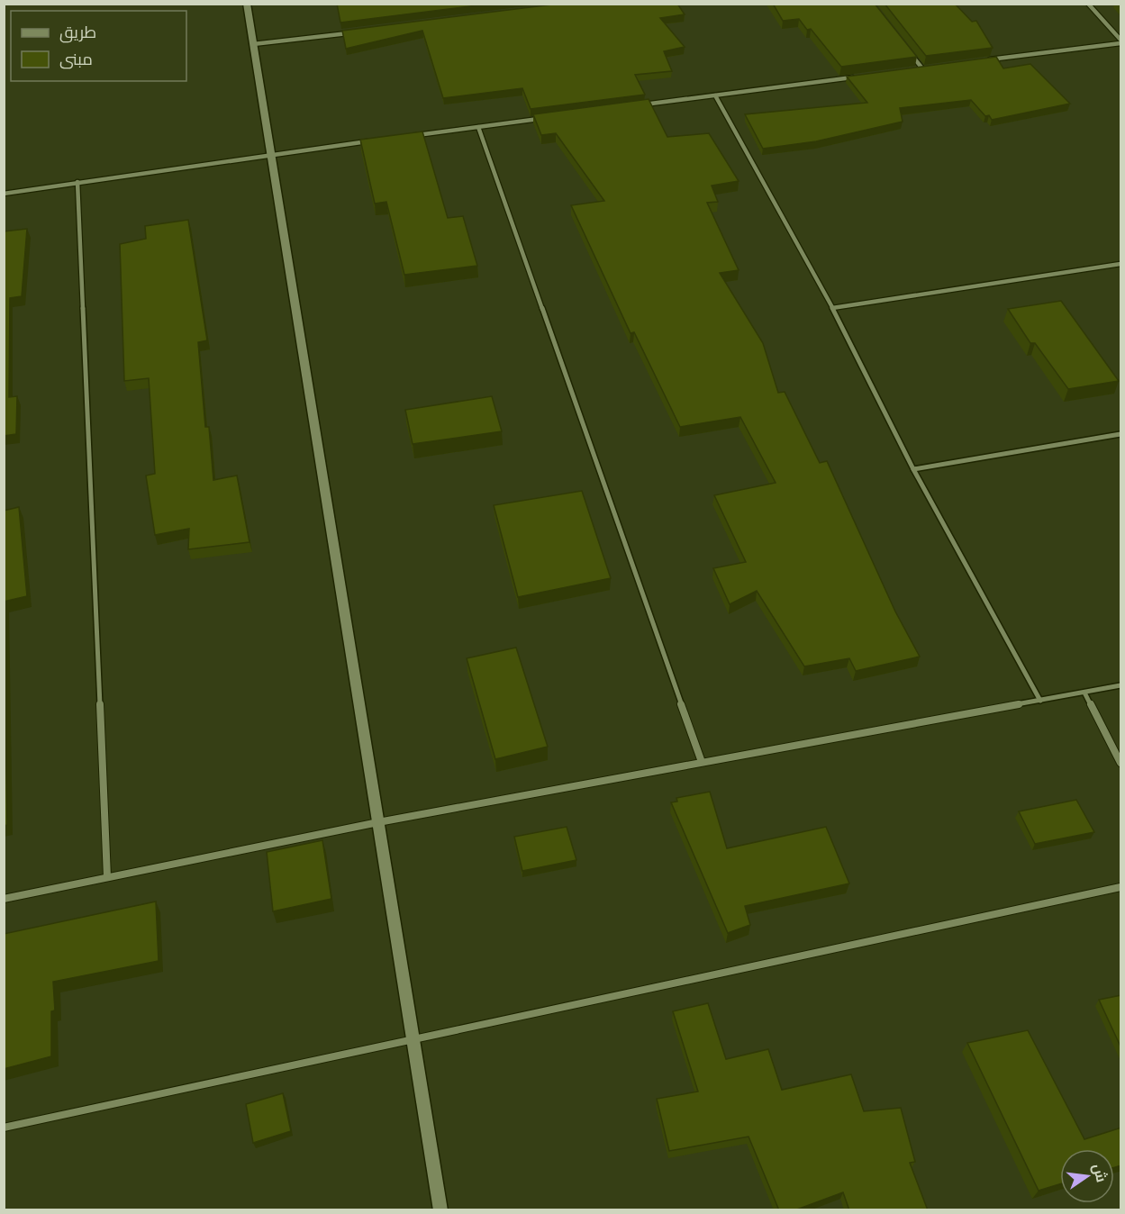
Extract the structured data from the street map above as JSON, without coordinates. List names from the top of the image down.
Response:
{
  "legend": ["طريق", "مبنى"],
  "north": "right"
}
